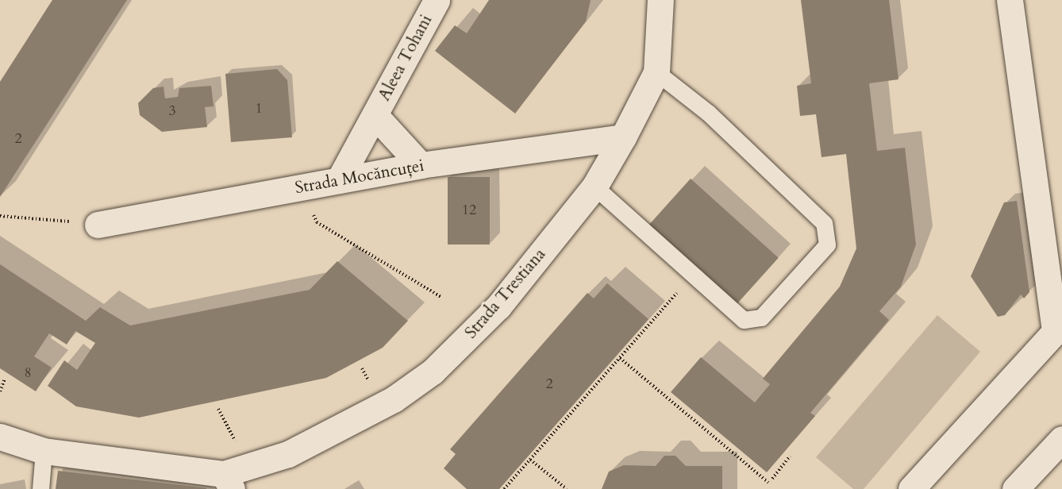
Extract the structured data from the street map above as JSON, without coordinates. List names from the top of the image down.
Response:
{
  "streets": {
    "street": ["Aleea Tohani", "Strada Mocăncuței", "Strada Trestiana"]
  },
  "crossings": [
    ["Aleea Tohani", "Strada Mocăncuței"],
    ["Strada Mocăncuței", "Strada Trestiana"]
  ],
  "house_numbers": [
    "1",
    "3",
    "2",
    "12",
    "8",
    "2"
  ]
}
